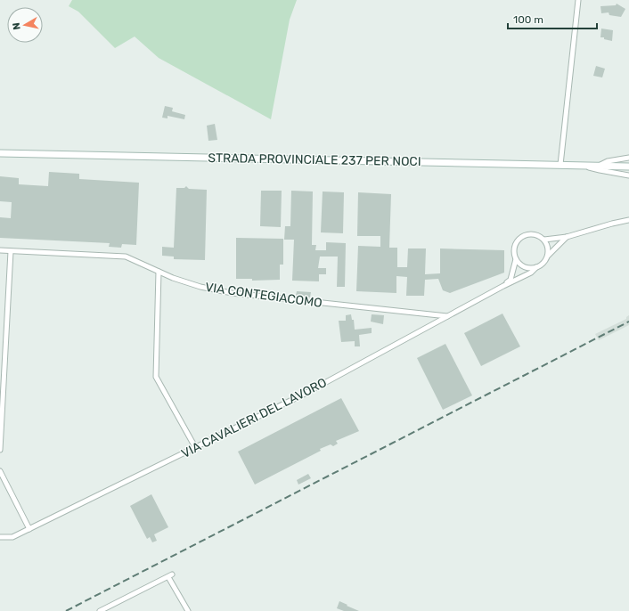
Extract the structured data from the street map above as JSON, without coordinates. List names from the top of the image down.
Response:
{
  "streets": {
    "main road": ["STRADA PROVINCIALE 237 PER NOCI"],
    "street": ["VIA CONTEGIACOMO", "VIA CAVALIERI DEL LAVORO"]
  },
  "crossings": [
    ["VIA CONTEGIACOMO", "VIA CAVALIERI DEL LAVORO"]
  ],
  "scale_bar": "100 m",
  "north": "left"
}
